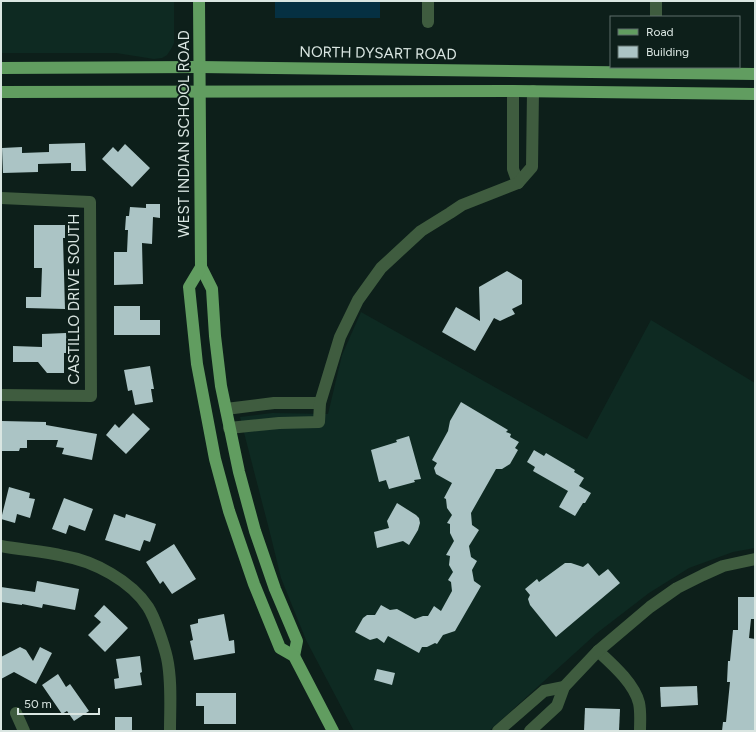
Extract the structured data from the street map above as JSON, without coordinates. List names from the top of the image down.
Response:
{
  "streets": {
    "main road": ["NORTH DYSART ROAD", "WEST INDIAN SCHOOL ROAD"],
    "street": ["CASTILLO DRIVE SOUTH"]
  },
  "crossings": [
    ["NORTH DYSART ROAD", "WEST INDIAN SCHOOL ROAD"]
  ],
  "legend": ["Road", "Building"],
  "scale_bar": "50 m"
}
